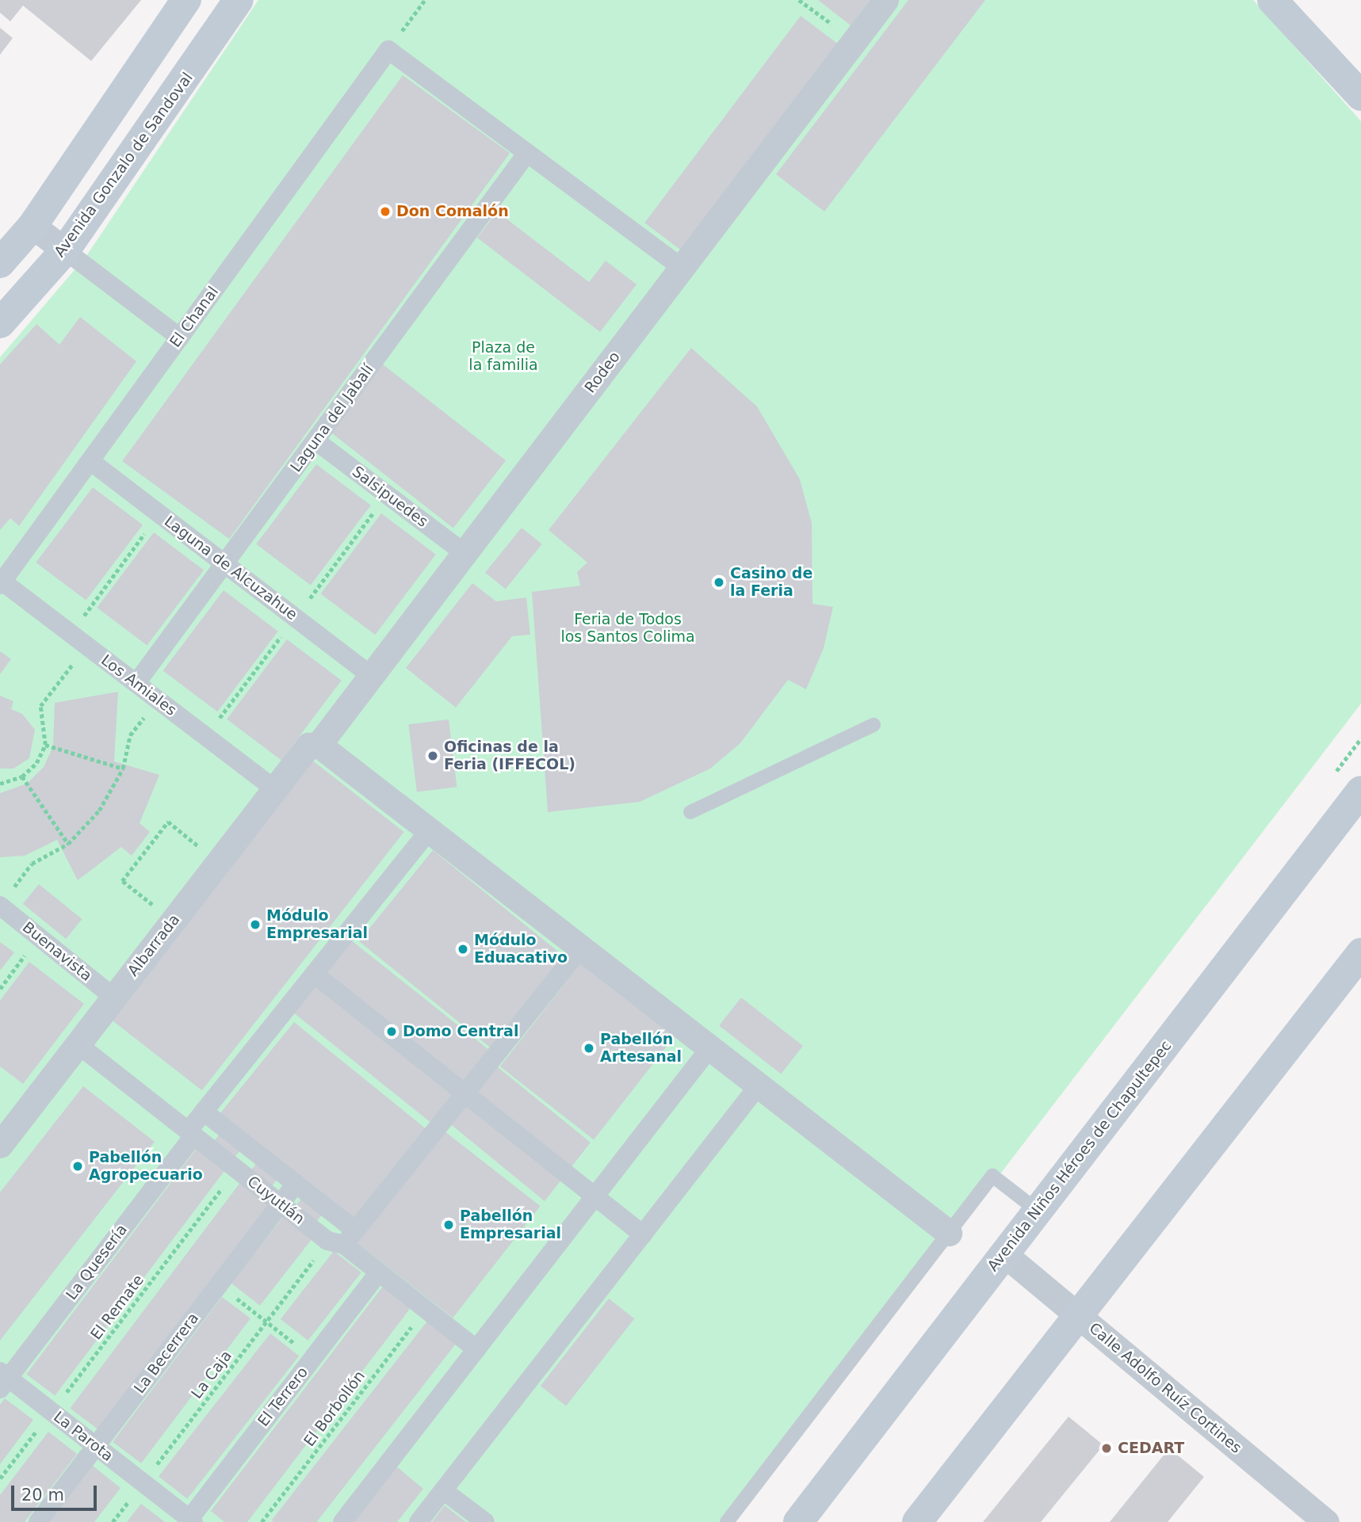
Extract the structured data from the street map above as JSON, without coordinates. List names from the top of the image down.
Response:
{
  "streets": {
    "main road": ["Avenida Gonzalo de Sandoval", "Avenida Niños Héroes de Chapultepec"],
    "street": [
      "El Chanal",
      "Rodeo",
      "Laguna del Jabalí",
      "Salsipuedes",
      "Laguna de Alcuzahue",
      "Los Amiales",
      "Albarrada",
      "Buenavista",
      "Cuyutlán",
      "La Quesería",
      "La Becerrera",
      "Calle Adolfo Ruíz Cortines",
      "El Terrero",
      "La Parota"
    ],
    "path": ["El Remate", "La Caja", "El Borbollón"]
  },
  "crossings": [
    ["El Chanal", "Laguna de Alcuzahue"],
    ["El Chanal", "Los Amiales"],
    ["Rodeo", "Salsipuedes"],
    ["Rodeo", "Laguna de Alcuzahue"],
    ["Rodeo", "Albarrada"],
    ["Laguna del Jabalí", "Salsipuedes"],
    ["Laguna del Jabalí", "Laguna de Alcuzahue"],
    ["Laguna del Jabalí", "Los Amiales"],
    ["Los Amiales", "Albarrada"],
    ["Albarrada", "Buenavista"],
    ["Albarrada", "Cuyutlán"],
    ["Avenida Niños Héroes de Chapultepec", "Calle Adolfo Ruíz Cortines"],
    ["Cuyutlán", "La Quesería"],
    ["Cuyutlán", "El Remate"],
    ["Cuyutlán", "La Becerrera"],
    ["Cuyutlán", "La Caja"],
    ["Cuyutlán", "El Terrero"],
    ["Cuyutlán", "El Borbollón"],
    ["La Quesería", "La Parota"],
    ["El Remate", "La Parota"],
    ["La Becerrera", "La Parota"],
    ["La Caja", "La Parota"],
    ["El Terrero", "La Parota"]
  ],
  "parks": ["Plaza de la familia", "Feria de Todos los Santos Colima"],
  "places": [
    "Don Comalón",
    "Casino de la Feria",
    "Oficinas de la Feria (IFFECOL)",
    "Módulo Empresarial",
    "Módulo Eduacativo",
    "Domo Central",
    "Pabellón Artesanal",
    "Pabellón Agropecuario",
    "Pabellón Empresarial",
    "CEDART"
  ],
  "scale_bar": "20 m"
}
